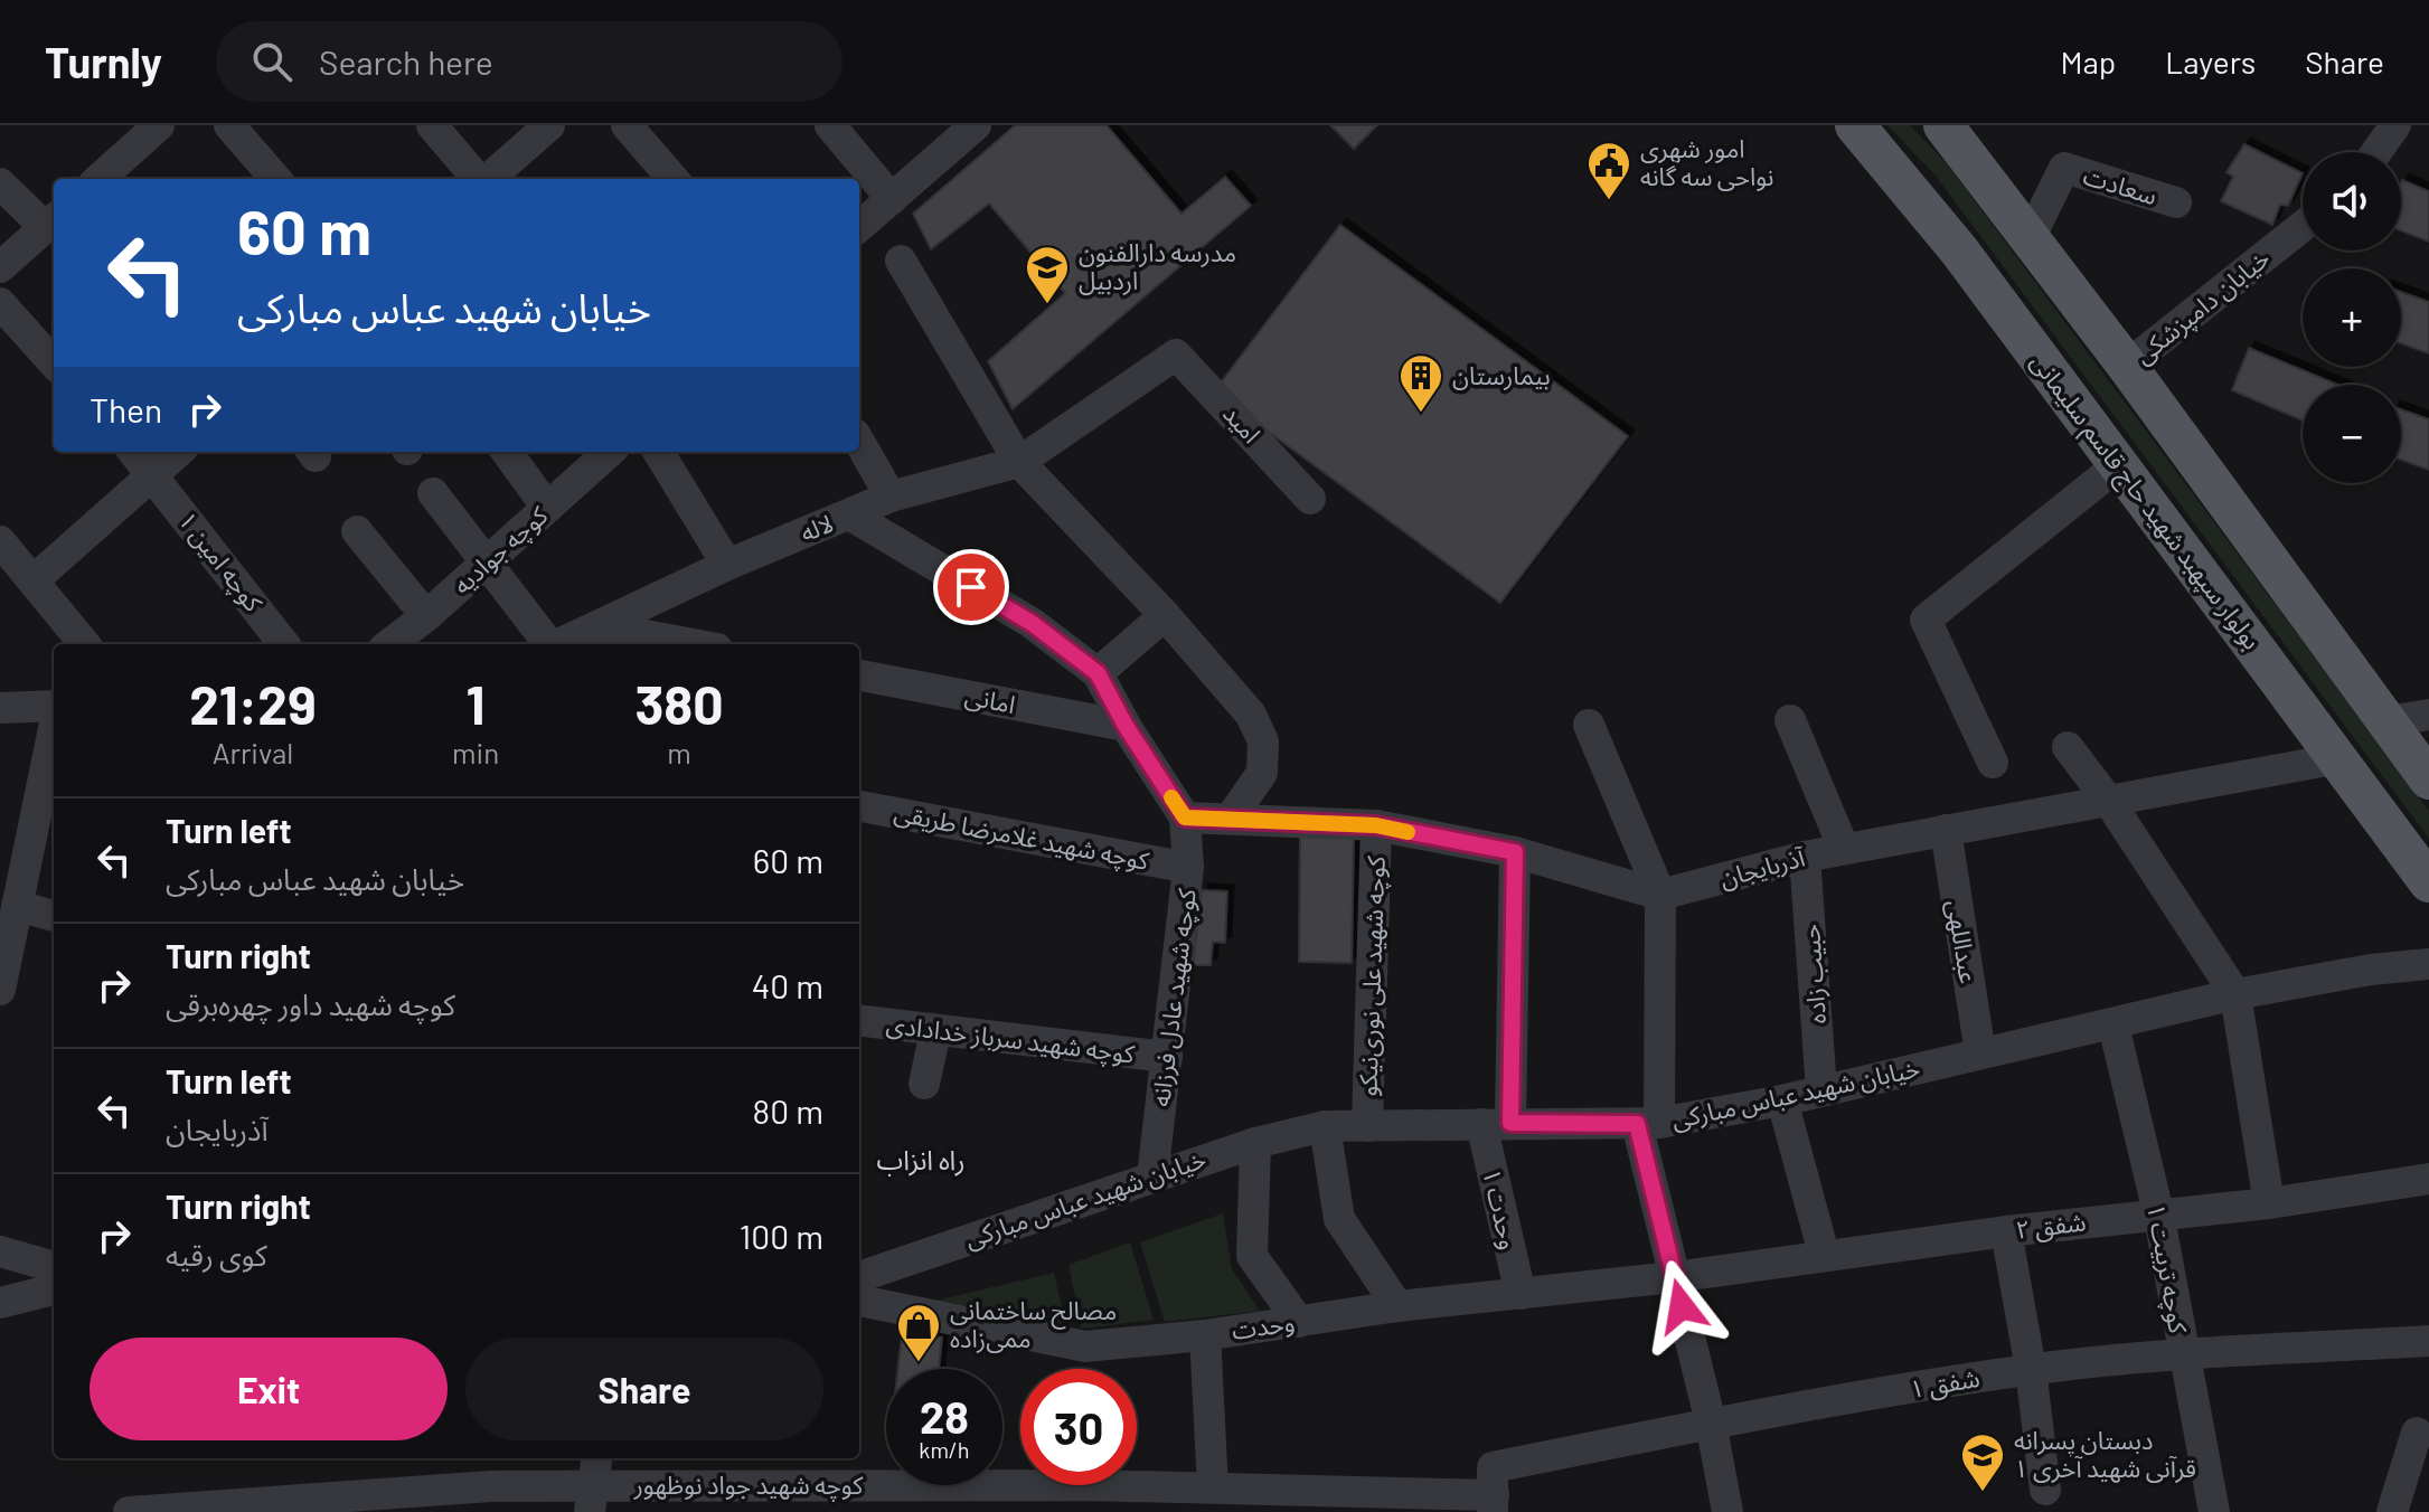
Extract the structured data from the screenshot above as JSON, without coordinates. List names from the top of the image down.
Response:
{
  "streets": {
    "main road": ["بولوار سپهبد شهید حاج قاسم سلیمانی"],
    "street": [
      "سعادت",
      "خیابان دامپزشکی",
      "امید",
      "لاله",
      "کوچه جوادیه",
      "کوچه امین ۱",
      "امانی",
      "کوچه شهید غلامرضا طریقی",
      "آذربایجان",
      "عبداللهی",
      "حبیب زاده",
      "کوچه شهید علی نوری‌نیکو",
      "کوچه شهید عادل فرزانه",
      "کوچه شهید سرباز خدادادی",
      "خیابان شهید عباس مبارکی",
      "وحدت ۱",
      "شفق ۲",
      "کوچه تربیت ۱",
      "وحدت",
      "شفق ۱",
      "کوچه شهید جواد نوظهور"
    ]
  },
  "crossings": [
    ["امید", "لاله"],
    ["بولوار سپهبد شهید حاج قاسم سلیمانی", "آذربایجان"],
    ["لاله", "کوچه جوادیه"],
    ["کوچه شهید غلامرضا طریقی", "کوچه شهید عادل فرزانه"],
    ["آذربایجان", "عبداللهی"],
    ["آذربایجان", "حبیب زاده"],
    ["عبداللهی", "خیابان شهید عباس مبارکی"],
    ["حبیب زاده", "خیابان شهید عباس مبارکی"],
    ["کوچه شهید علی نوری‌نیکو", "خیابان شهید عباس مبارکی"],
    ["کوچه شهید عادل فرزانه", "کوچه شهید سرباز خدادادی"],
    ["کوچه شهید عادل فرزانه", "خیابان شهید عباس مبارکی"],
    ["خیابان شهید عباس مبارکی", "وحدت ۱"],
    ["خیابان شهید عباس مبارکی", "کوچه تربیت ۱"],
    ["وحدت ۱", "وحدت"],
    ["شفق ۲", "کوچه تربیت ۱"],
    ["شفق ۲", "وحدت"],
    ["کوچه تربیت ۱", "شفق ۱"],
    ["شفق ۱", "کوچه شهید جواد نوظهور"]
  ],
  "districts": ["راه انزاب"],
  "places": {
    "public building": ["امور شهری نواحی سه گانه"],
    "school or university": ["مدرسه دارالفنون اردبیل", "دبستان پسرانه قرآنی شهید آخری ۱"],
    "building": ["بیمارستان"],
    "shop": ["مصالح ساختمانی ممی‌زاده"]
  },
  "page": {
    "header": "Turnly",
    "search": "Search here",
    "nav": ["Map", "Layers", "Share"],
    "map_buttons": ["+", "−"],
    "turn": ["60 m", "خیابان شهید عباس مبارکی"],
    "then": "Then",
    "eta": [
      "21:29",
      "Arrival",
      "1",
      "min",
      "380",
      "m"
    ],
    "list": [
      {
        "name": "Turn left",
        "note": "خیابان شهید عباس مبارکی",
        "value": "60 m"
      },
      {
        "name": "Turn right",
        "note": "کوچه شهید داور چهره‌برقی",
        "value": "40 m"
      },
      {
        "name": "Turn left",
        "note": "آذربایجان",
        "value": "80 m"
      },
      {
        "name": "Turn right",
        "note": "کوی رقیه",
        "value": "100 m"
      }
    ],
    "buttons": ["Exit", "Share"],
    "speed": "28 km/h",
    "limit": "30"
  }
}
